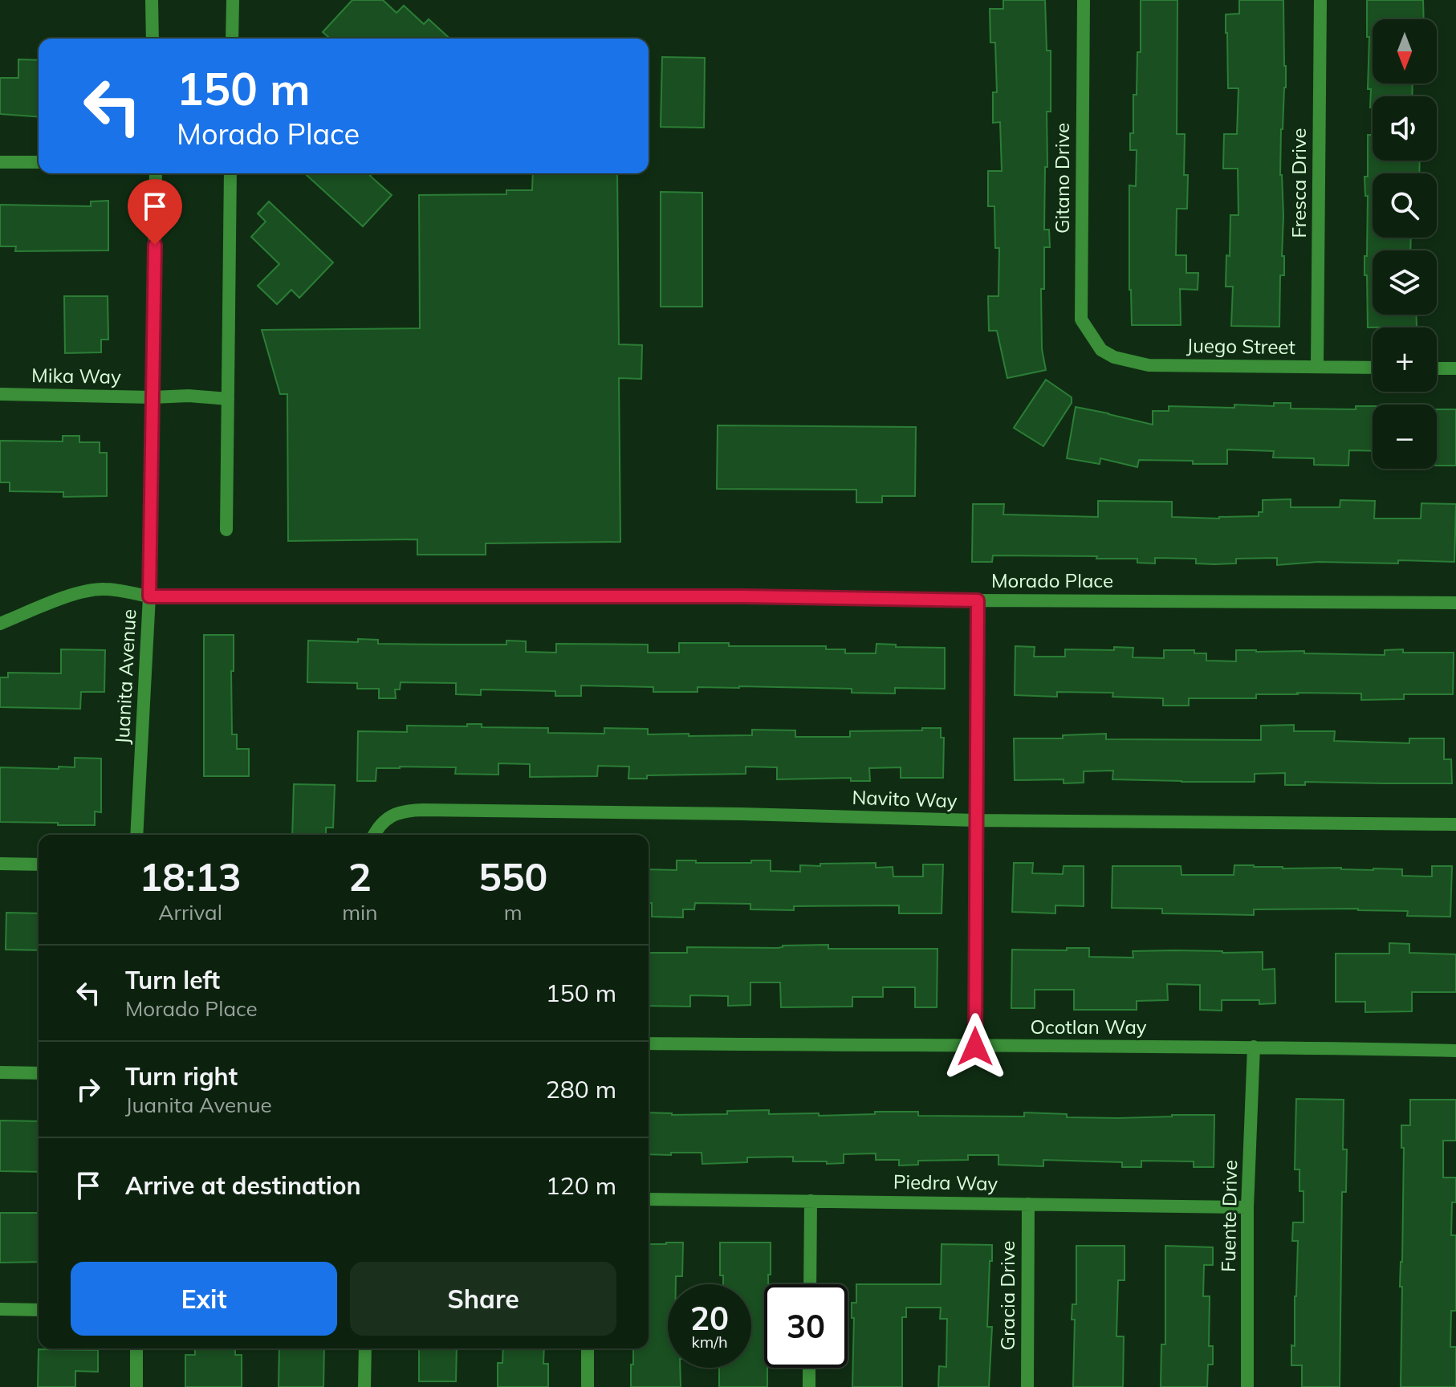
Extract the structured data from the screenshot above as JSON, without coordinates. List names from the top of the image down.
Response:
{
  "streets": {
    "street": [
      "Gitano Drive",
      "Fresca Drive",
      "Juego Street",
      "Mika Way",
      "Morado Place",
      "Juanita Avenue",
      "Navito Way",
      "Ocotlan Way",
      "Piedra Way",
      "Fuente Drive",
      "Gracia Drive"
    ]
  },
  "crossings": [
    ["Gitano Drive", "Juego Street"],
    ["Fresca Drive", "Juego Street"],
    ["Mika Way", "Juanita Avenue"],
    ["Morado Place", "Juanita Avenue"],
    ["Ocotlan Way", "Fuente Drive"],
    ["Piedra Way", "Fuente Drive"],
    ["Piedra Way", "Gracia Drive"]
  ],
  "north": "bottom",
  "page": {
    "map_buttons": ["+", "−"],
    "turn": ["150 m", "Morado Place"],
    "eta": [
      "18:13",
      "Arrival",
      "2",
      "min",
      "550",
      "m"
    ],
    "list": [
      {
        "name": "Turn left",
        "note": "Morado Place",
        "value": "150 m"
      },
      {
        "name": "Turn right",
        "note": "Juanita Avenue",
        "value": "280 m"
      },
      {
        "name": "Arrive at destination",
        "value": "120 m"
      }
    ],
    "buttons": ["Exit", "Share"],
    "speed": "20 km/h",
    "limit": "30"
  }
}
